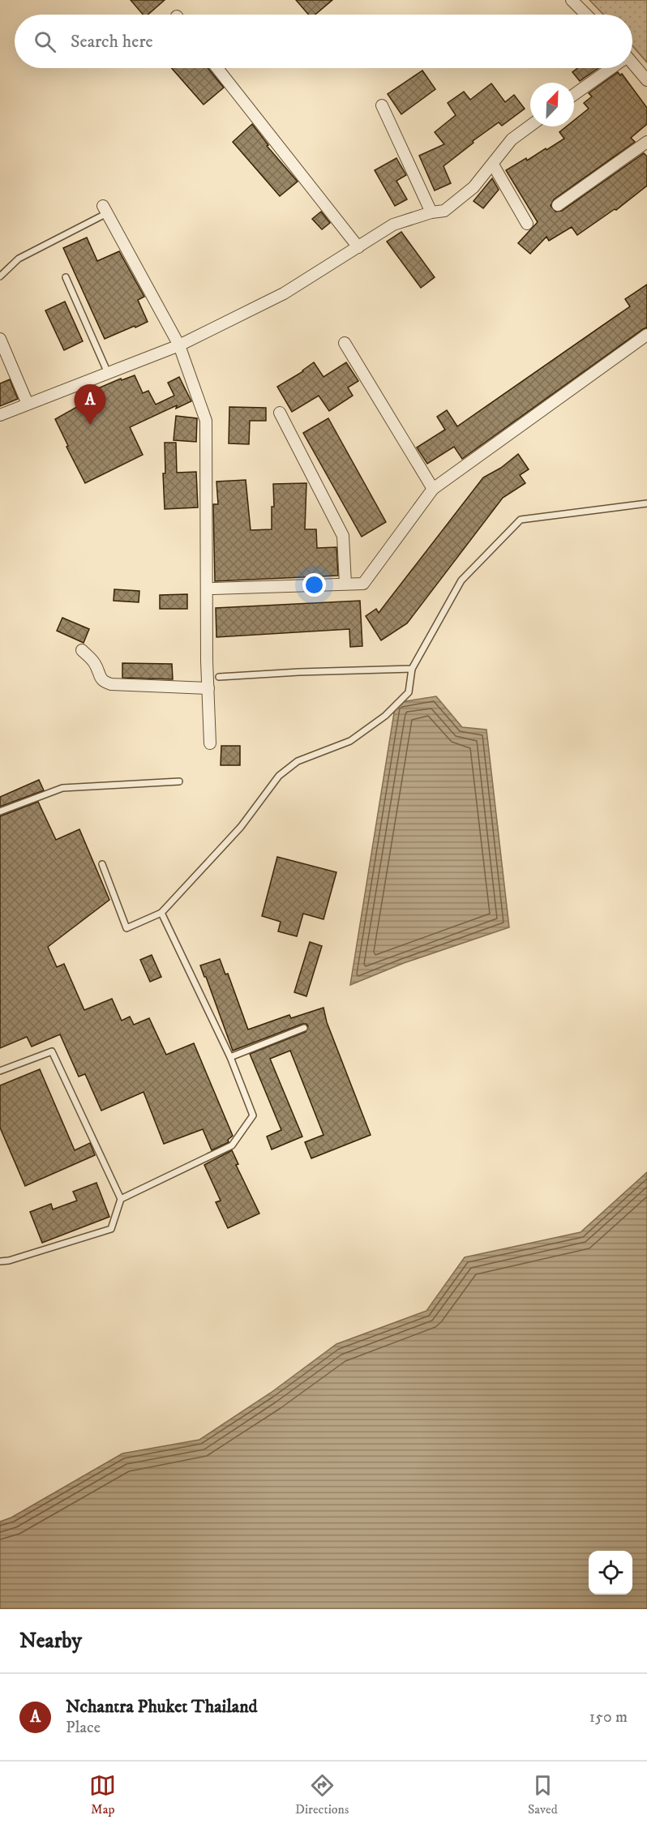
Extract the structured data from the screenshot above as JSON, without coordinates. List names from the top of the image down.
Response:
{
  "north": "top right",
  "page": {
    "search": "Search here",
    "pins": "A",
    "heading": "Nearby",
    "list": [
      {
        "mark": "A",
        "name": "Nchantra Phuket Thailand",
        "note": "Place",
        "value": "150 m"
      }
    ],
    "nav": ["Map", "Directions", "Saved"]
  }
}
